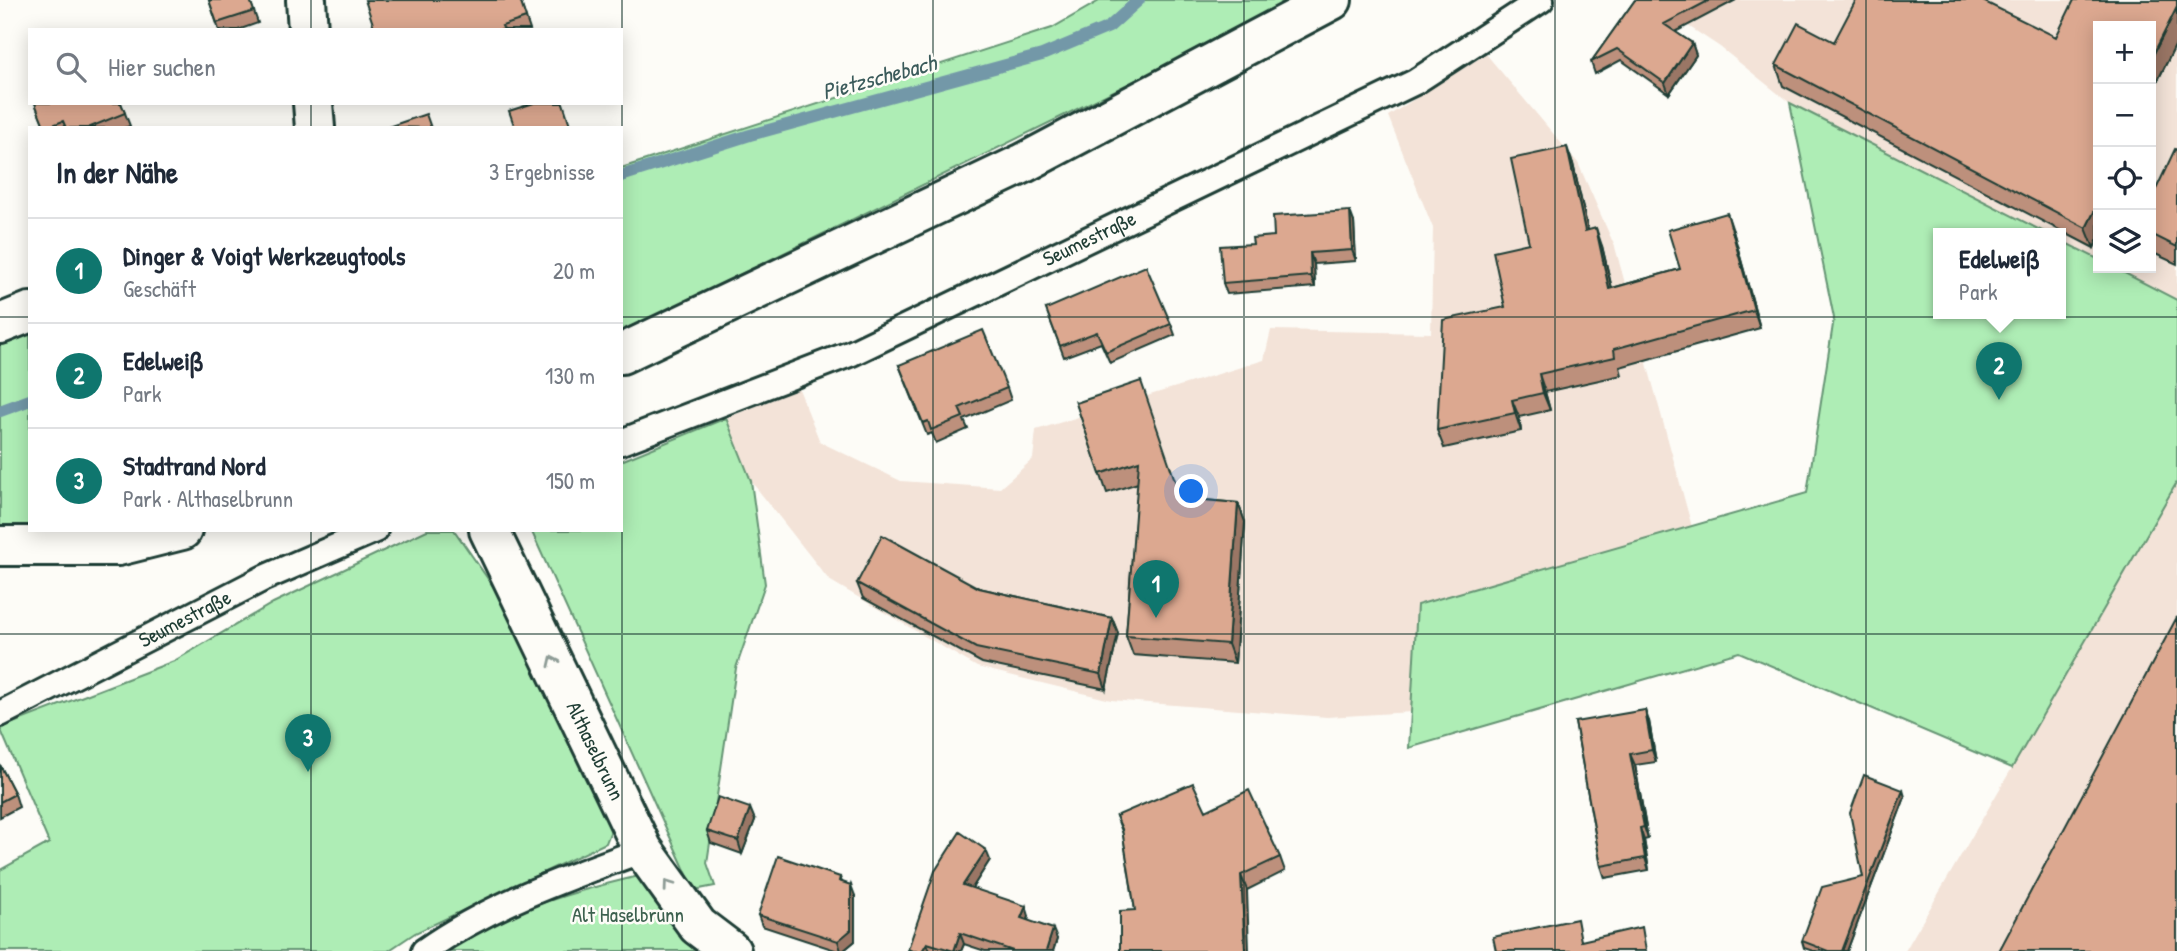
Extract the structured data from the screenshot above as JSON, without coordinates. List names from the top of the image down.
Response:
{
  "streets": {
    "street": ["Althaselbrunn"],
    "lane": ["Seumestraße"]
  },
  "one_way": ["Althaselbrunn"],
  "water": ["Pietzschebach"],
  "parks": ["Alt Haselbrunn"],
  "page": {
    "map_buttons": ["+", "−"],
    "search": "Hier suchen",
    "heading": ["In der Nähe", "3 Ergebnisse"],
    "list": [
      {
        "mark": "1",
        "name": "Dinger & Voigt Werkzeugtools",
        "note": "Geschäft",
        "value": "20 m"
      },
      {
        "mark": "2",
        "name": "Edelweiß",
        "note": "Park",
        "value": "130 m"
      },
      {
        "mark": "3",
        "name": "Stadtrand Nord",
        "note": "Park · Althaselbrunn",
        "value": "150 m"
      }
    ],
    "popup": ["Edelweiß", "Park"],
    "pins": ["2", "1", "3"]
  }
}
